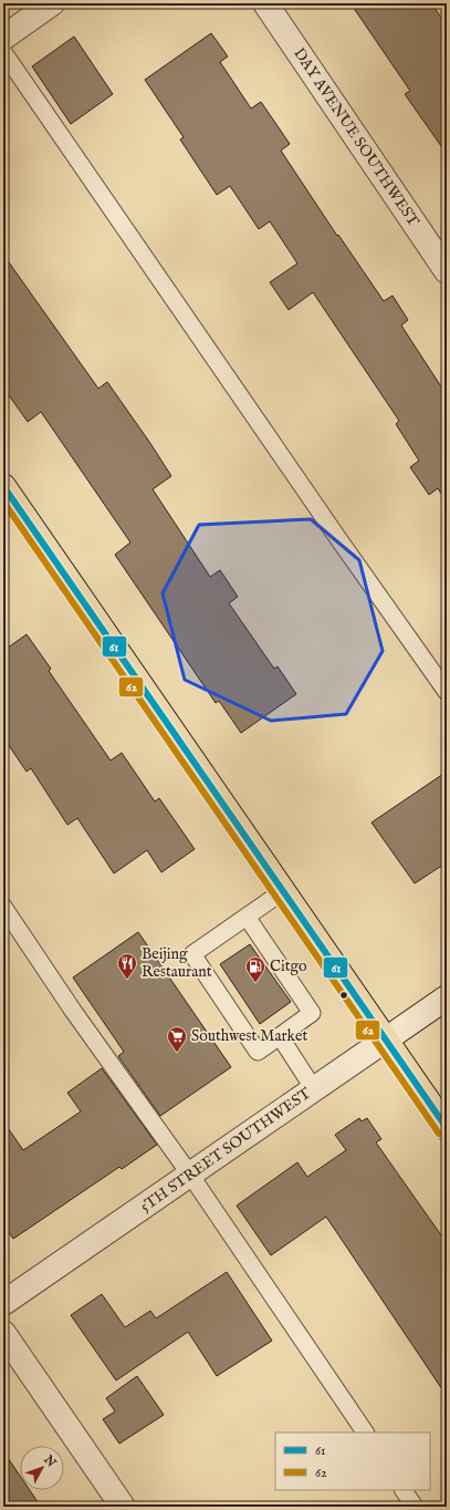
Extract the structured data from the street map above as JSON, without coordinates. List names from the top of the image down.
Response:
{
  "streets": {
    "street": ["DAY AVENUE SOUTHWEST", "5TH STREET SOUTHWEST"]
  },
  "places": {
    "restaurant": ["Beijing Restaurant"],
    "fuel station": ["Citgo"],
    "supermarket": ["Southwest Market"]
  },
  "lines": ["transit line 61", "transit line 62"],
  "legend": ["61", "62"],
  "north": "top right"
}
